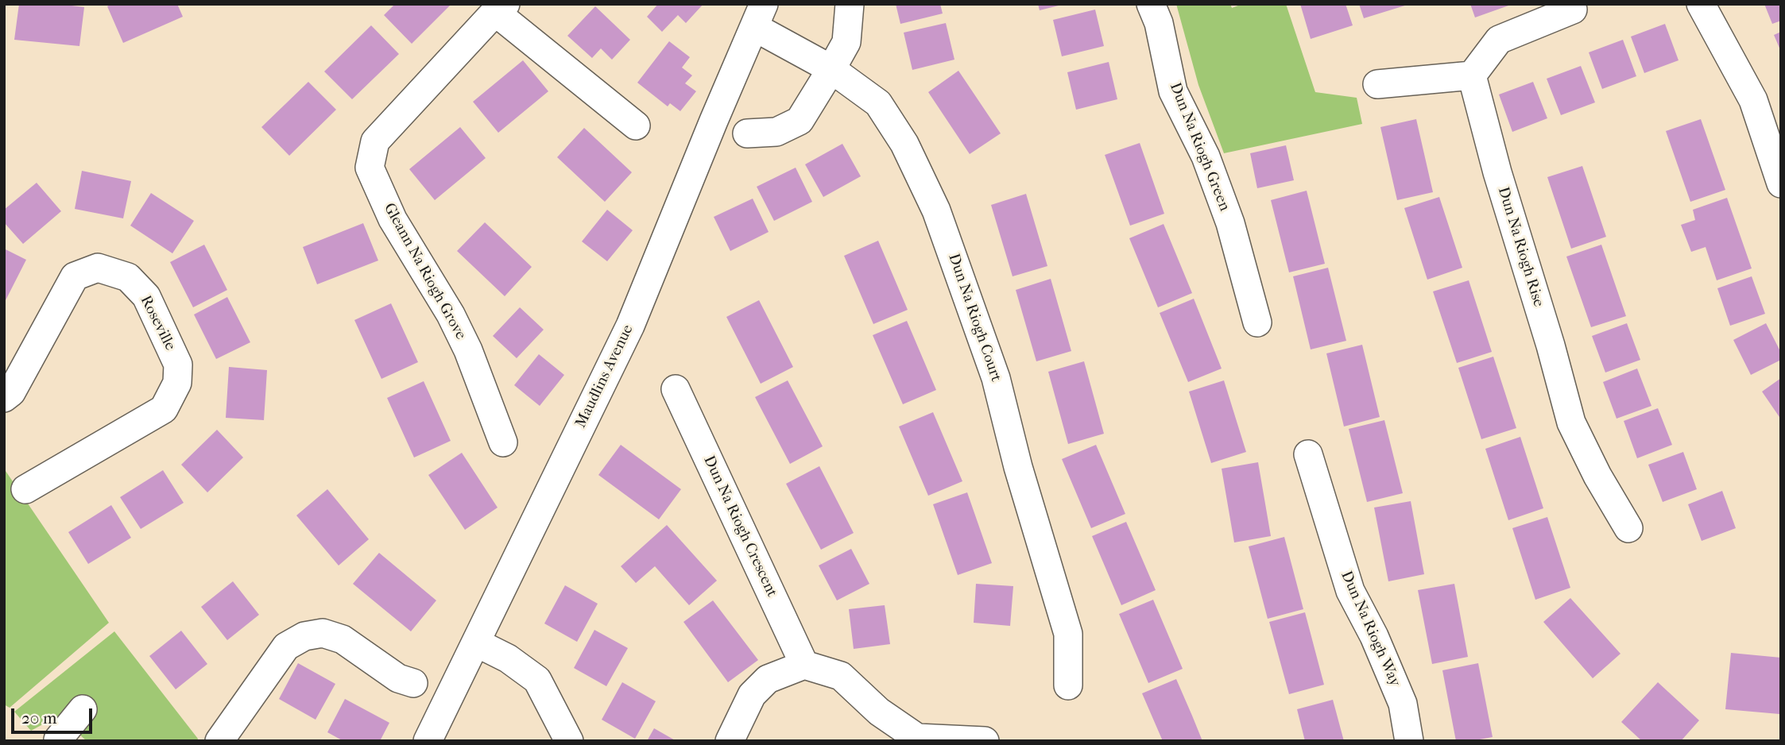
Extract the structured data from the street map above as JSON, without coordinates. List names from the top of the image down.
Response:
{
  "streets": {
    "street": [
      "Dun Na Riogh Green",
      "Dun Na Riogh Rise",
      "Gleann Na Riogh Grove",
      "Dun Na Riogh Court",
      "Roseville",
      "Maudlins Avenue",
      "Dun Na Riogh Crescent",
      "Dun Na Riogh Way"
    ]
  },
  "crossings": [
    ["Dun Na Riogh Court", "Maudlins Avenue"]
  ],
  "scale_bar": "20 m"
}
